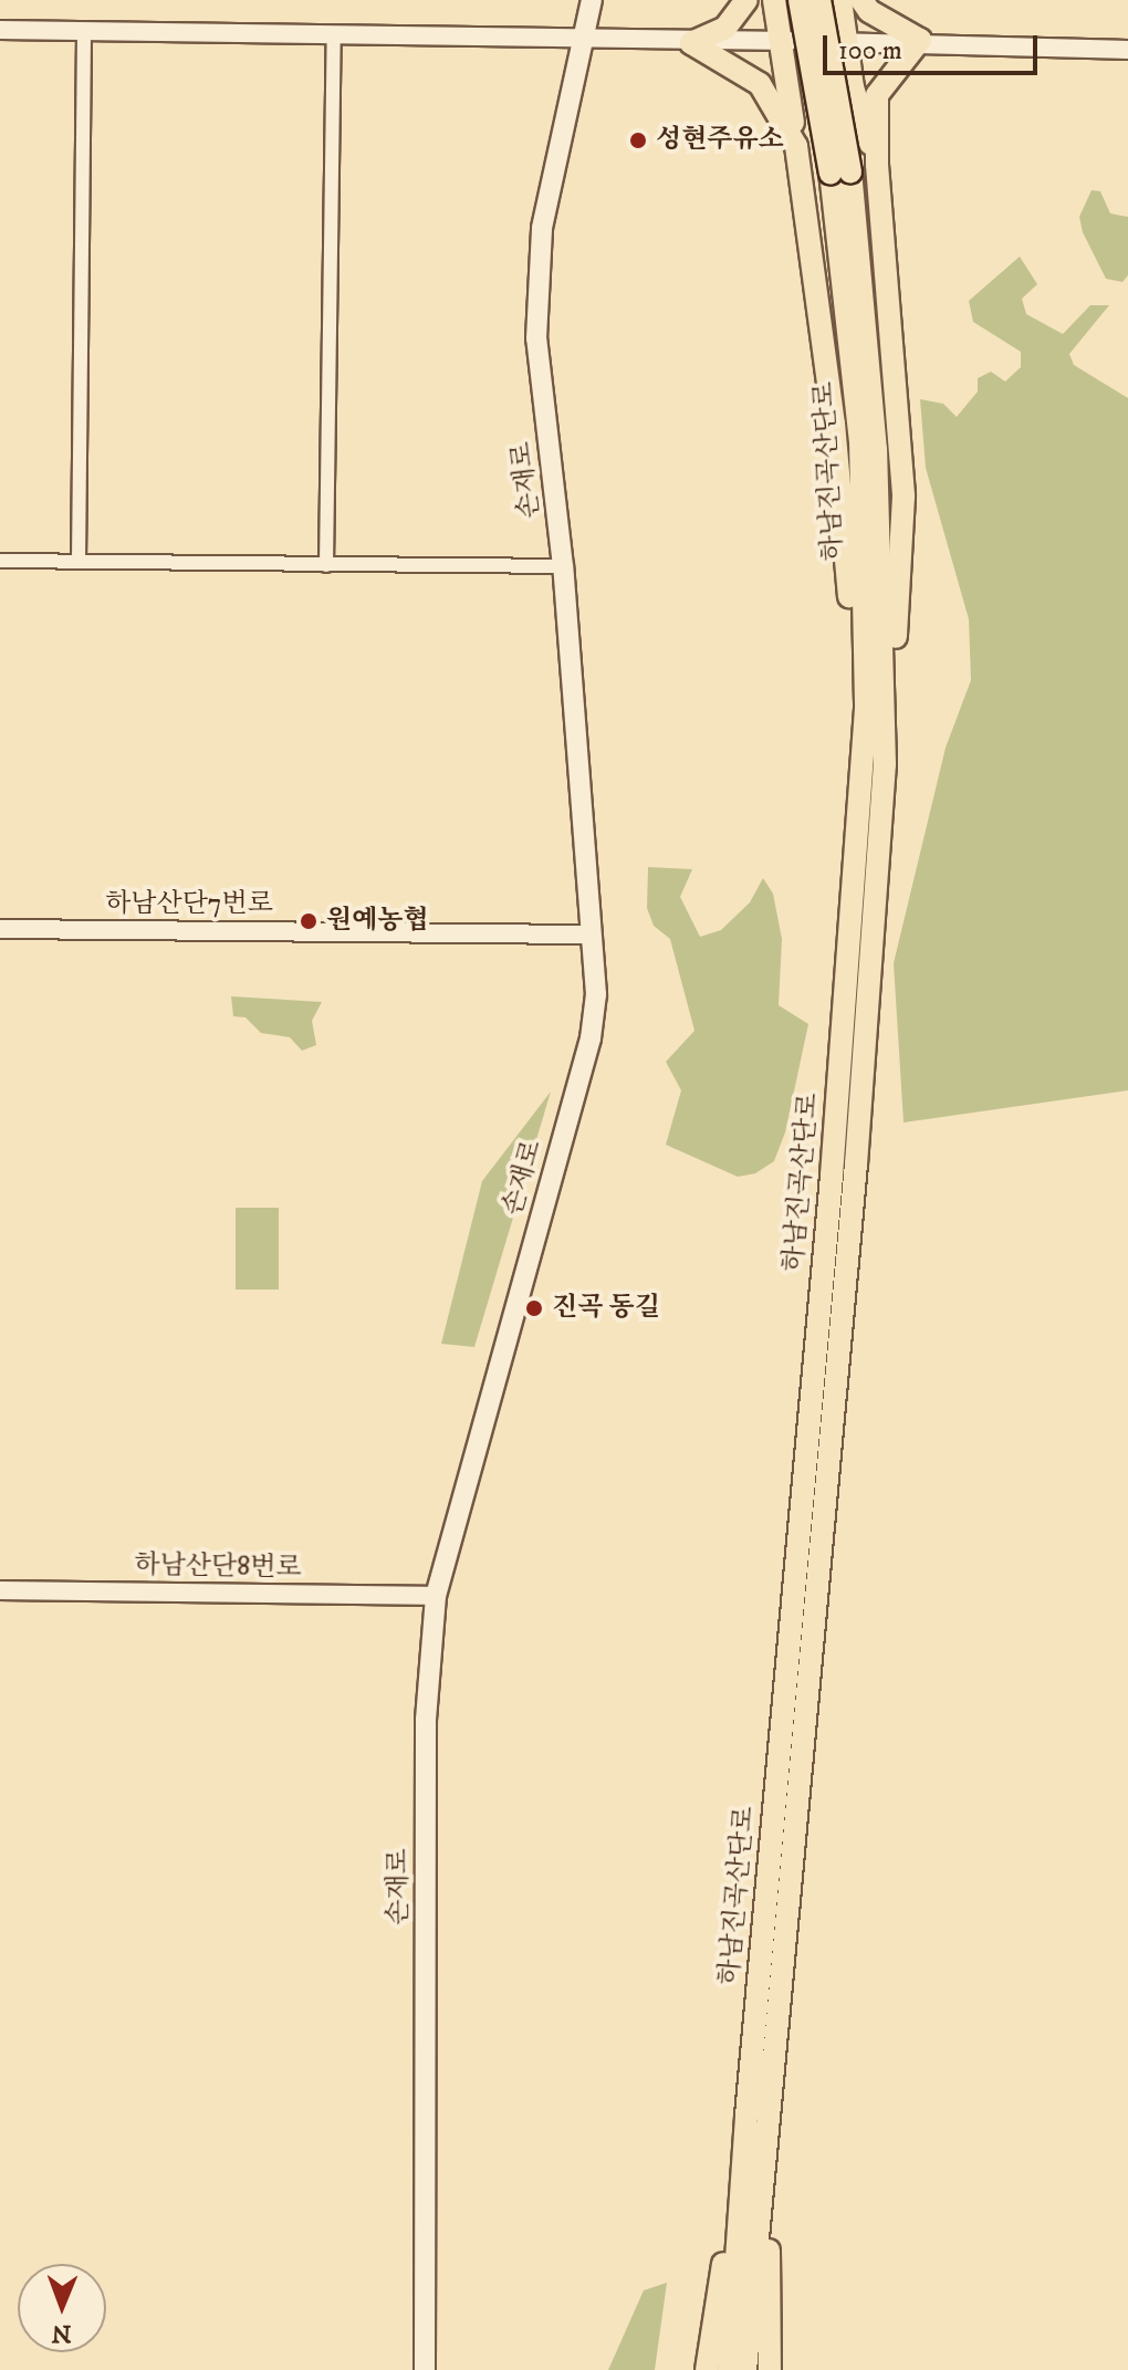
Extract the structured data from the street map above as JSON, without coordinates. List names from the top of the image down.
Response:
{
  "streets": {
    "highway": ["하남진곡산단로"],
    "main road": ["손재로"],
    "street": ["하남산단7번로", "하남산단8번로"]
  },
  "crossings": [
    ["손재로", "하남산단7번로"],
    ["손재로", "하남산단8번로"]
  ],
  "places": ["성현주유소", "원예농협", "진곡 동길"],
  "scale_bar": "100 m",
  "north": "bottom"
}
